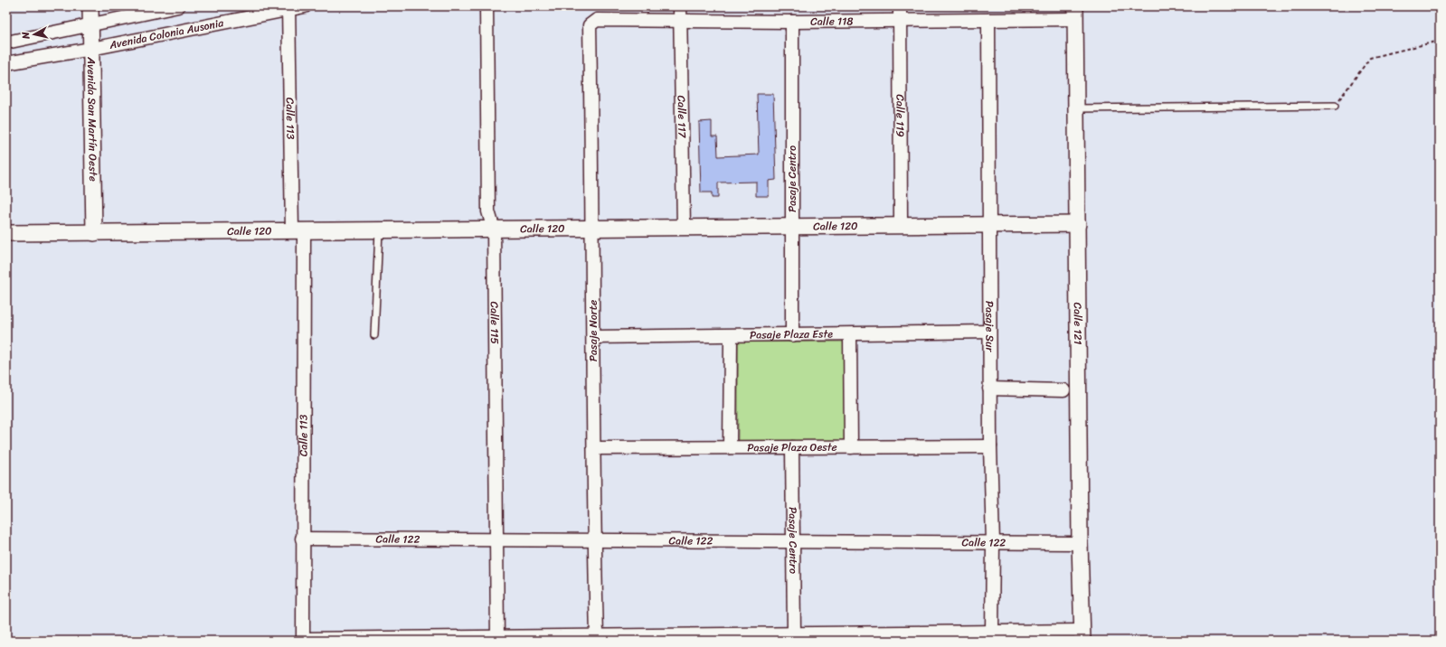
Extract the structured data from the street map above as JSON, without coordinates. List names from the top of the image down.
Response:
{
  "streets": {
    "street": [
      "Calle 118",
      "Avenida Colonia Ausonia",
      "Calle 119",
      "Calle 117",
      "Calle 113",
      "Avenida San Martín Oeste",
      "Pasaje Centro",
      "Calle 120",
      "Calle 115",
      "Calle 121",
      "Pasaje Sur",
      "Pasaje Norte",
      "Pasaje Plaza Este",
      "Pasaje Plaza Oeste",
      "Calle 122"
    ]
  },
  "crossings": [
    ["Calle 118", "Calle 119"],
    ["Calle 118", "Calle 117"],
    ["Calle 118", "Pasaje Centro"],
    ["Calle 118", "Calle 121"],
    ["Calle 118", "Pasaje Sur"],
    ["Calle 118", "Pasaje Norte"],
    ["Avenida Colonia Ausonia", "Calle 113"],
    ["Avenida Colonia Ausonia", "Avenida San Martín Oeste"],
    ["Calle 119", "Calle 120"],
    ["Calle 117", "Calle 120"],
    ["Calle 113", "Calle 120"],
    ["Calle 113", "Calle 122"],
    ["Avenida San Martín Oeste", "Calle 120"],
    ["Pasaje Centro", "Calle 120"],
    ["Pasaje Centro", "Pasaje Plaza Este"],
    ["Pasaje Centro", "Pasaje Plaza Oeste"],
    ["Pasaje Centro", "Calle 122"],
    ["Calle 120", "Calle 115"],
    ["Calle 120", "Calle 121"],
    ["Calle 120", "Pasaje Sur"],
    ["Calle 120", "Pasaje Norte"],
    ["Calle 115", "Calle 122"],
    ["Calle 121", "Calle 122"],
    ["Pasaje Sur", "Pasaje Plaza Este"],
    ["Pasaje Sur", "Pasaje Plaza Oeste"],
    ["Pasaje Sur", "Calle 122"],
    ["Pasaje Norte", "Pasaje Plaza Este"],
    ["Pasaje Norte", "Pasaje Plaza Oeste"],
    ["Pasaje Norte", "Calle 122"]
  ],
  "north": "left"
}
